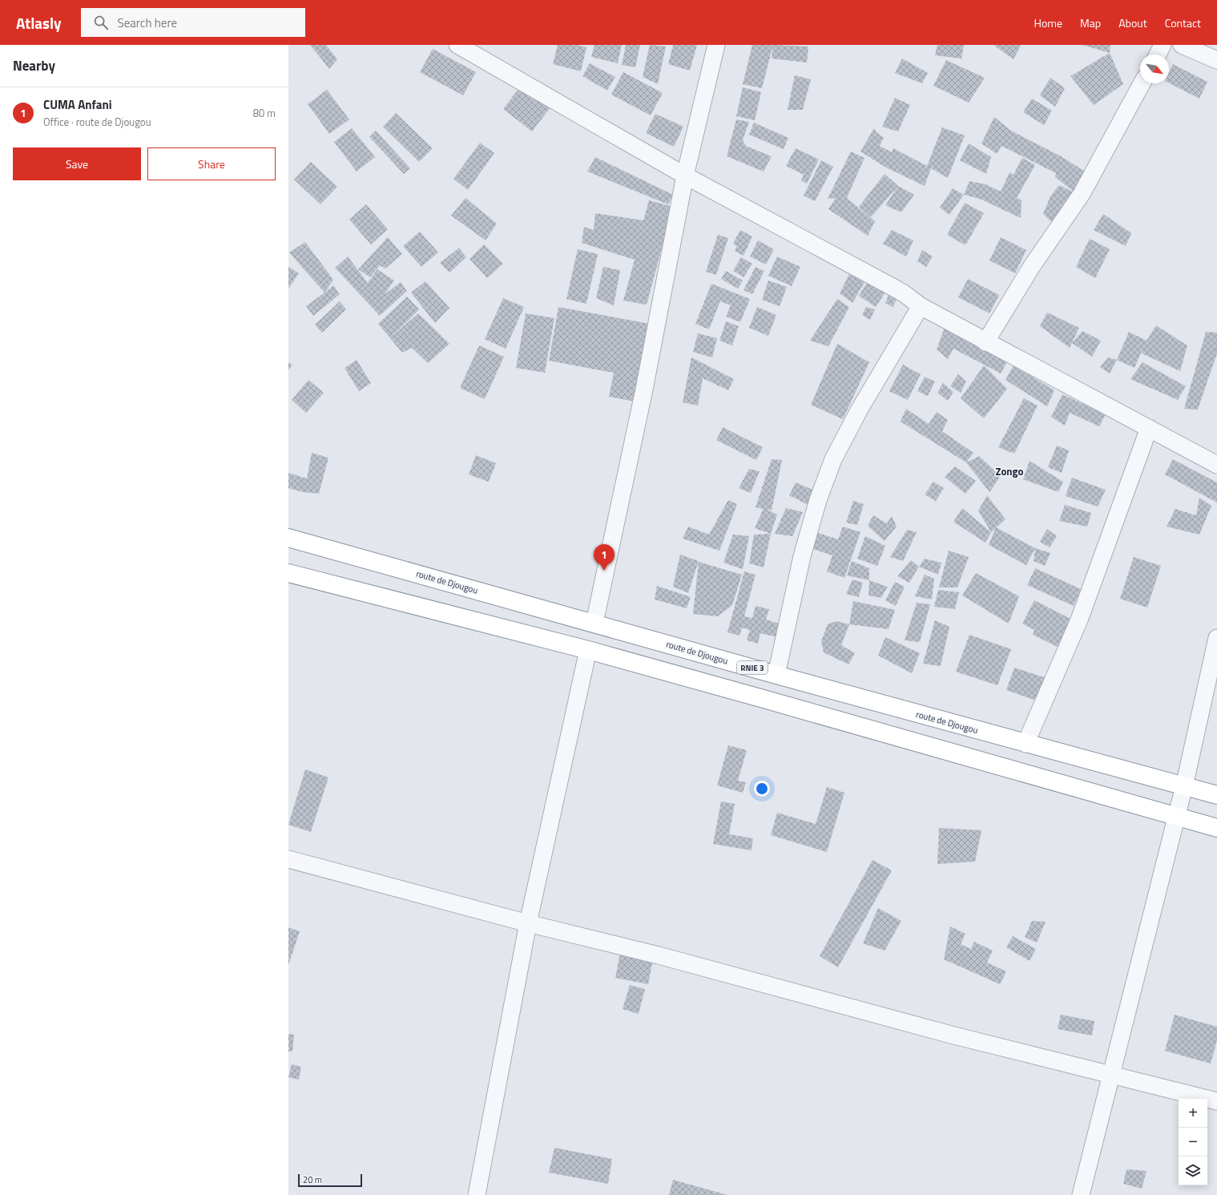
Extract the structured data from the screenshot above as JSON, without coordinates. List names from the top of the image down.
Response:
{
  "streets": {
    "highway": ["route de Djougou", "RNIE 3"]
  },
  "districts": ["Zongo"],
  "scale_bar": "20 m",
  "north": "bottom right",
  "page": {
    "header": "Atlasly",
    "search": "Search here",
    "nav": [
      "Home",
      "Map",
      "About",
      "Contact"
    ],
    "heading": "Nearby",
    "list": [
      {
        "mark": "1",
        "name": "CUMA Anfani",
        "note": "Office · route de Djougou",
        "value": "80 m"
      }
    ],
    "buttons": ["Save", "Share"],
    "pins": "1",
    "map_buttons": ["+", "−"],
    "scale": "20 m"
  }
}
